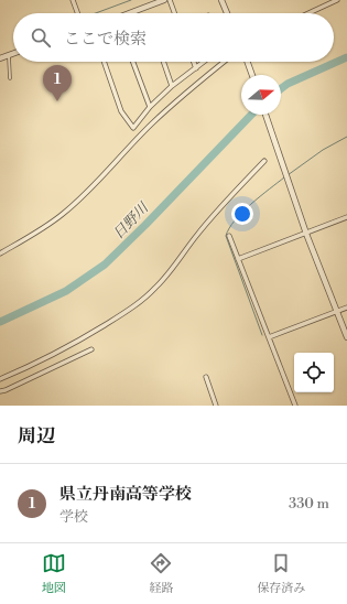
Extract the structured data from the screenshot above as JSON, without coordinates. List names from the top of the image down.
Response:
{
  "water": ["日野川"],
  "north": "right",
  "page": {
    "search": "ここで検索",
    "pins": "1",
    "heading": "周辺",
    "list": [
      {
        "mark": "1",
        "name": "県立丹南高等学校",
        "note": "学校",
        "value": "330 m"
      }
    ],
    "nav": ["地図", "経路", "保存済み"]
  }
}
